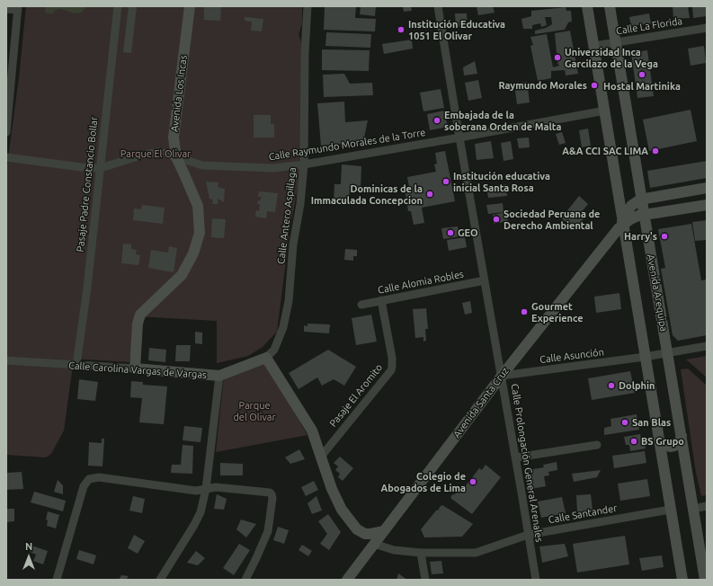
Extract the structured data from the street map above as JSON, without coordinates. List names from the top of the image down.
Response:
{
  "streets": {
    "main road": [
      "Avenida Los Incas",
      "Avenida Arequipa",
      "Calle Carolina Vargas de Vargas",
      "Avenida Santa Cruz"
    ],
    "street": [
      "Calle La Florida",
      "Calle Raymundo Morales de la Torre",
      "Pasaje Padre Constancio Bollar",
      "Calle Antero Aspillaga",
      "Calle Alomia Robles",
      "Calle Asunción",
      "Pasaje El Aromito",
      "Calle Prolongación General Arenales",
      "Calle Santander"
    ]
  },
  "crossings": [
    ["Calle La Florida", "Avenida Arequipa"],
    ["Avenida Los Incas", "Calle Raymundo Morales de la Torre"],
    ["Avenida Los Incas", "Calle Carolina Vargas de Vargas"],
    ["Calle Raymundo Morales de la Torre", "Pasaje Padre Constancio Bollar"],
    ["Calle Raymundo Morales de la Torre", "Calle Antero Aspillaga"],
    ["Calle Raymundo Morales de la Torre", "Calle Prolongación General Arenales"],
    ["Pasaje Padre Constancio Bollar", "Calle Carolina Vargas de Vargas"],
    ["Calle Antero Aspillaga", "Calle Carolina Vargas de Vargas"],
    ["Calle Alomia Robles", "Pasaje El Aromito"],
    ["Calle Alomia Robles", "Calle Prolongación General Arenales"],
    ["Avenida Arequipa", "Calle Asunción"],
    ["Avenida Arequipa", "Avenida Santa Cruz"],
    ["Calle Asunción", "Avenida Santa Cruz"],
    ["Calle Asunción", "Calle Prolongación General Arenales"],
    ["Avenida Santa Cruz", "Calle Prolongación General Arenales"],
    ["Avenida Santa Cruz", "Calle Santander"],
    ["Calle Prolongación General Arenales", "Calle Santander"]
  ],
  "parks": ["Parque El Olivar", "Parque del Olivar"],
  "places": [
    "Institución Educativa 1051 El Olivar",
    "Universidad Inca Garcilazo de la Vega",
    "Hostal Martinika",
    "Raymundo Morales",
    "Embajada de la soberana Orden de Malta",
    "A&A CCI SAC LIMA",
    "Institución educativa inicial Santa Rosa",
    "Dominicas de la Immaculada Concepcion",
    "Sociedad Peruana de Derecho Ambiental",
    "GEO",
    "Harry's",
    "Gourmet Experience",
    "Dolphin",
    "San Blas",
    "BS Grupo",
    "Colegio de Abogados de Lima"
  ],
  "north": "top"
}
